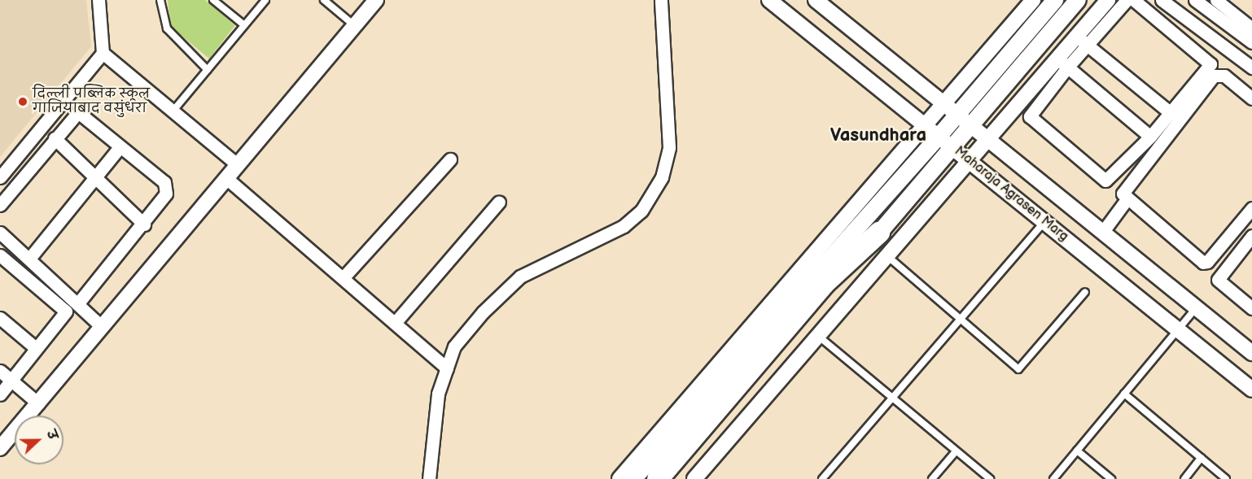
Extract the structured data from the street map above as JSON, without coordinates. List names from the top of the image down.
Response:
{
  "streets": {
    "street": ["Maharaja Agrasen Marg"]
  },
  "districts": ["Vasundhara"],
  "places": ["दिल्ली पब्लिक स्कूल गाजियाबाद वसुंधरा"],
  "north": "right"
}
